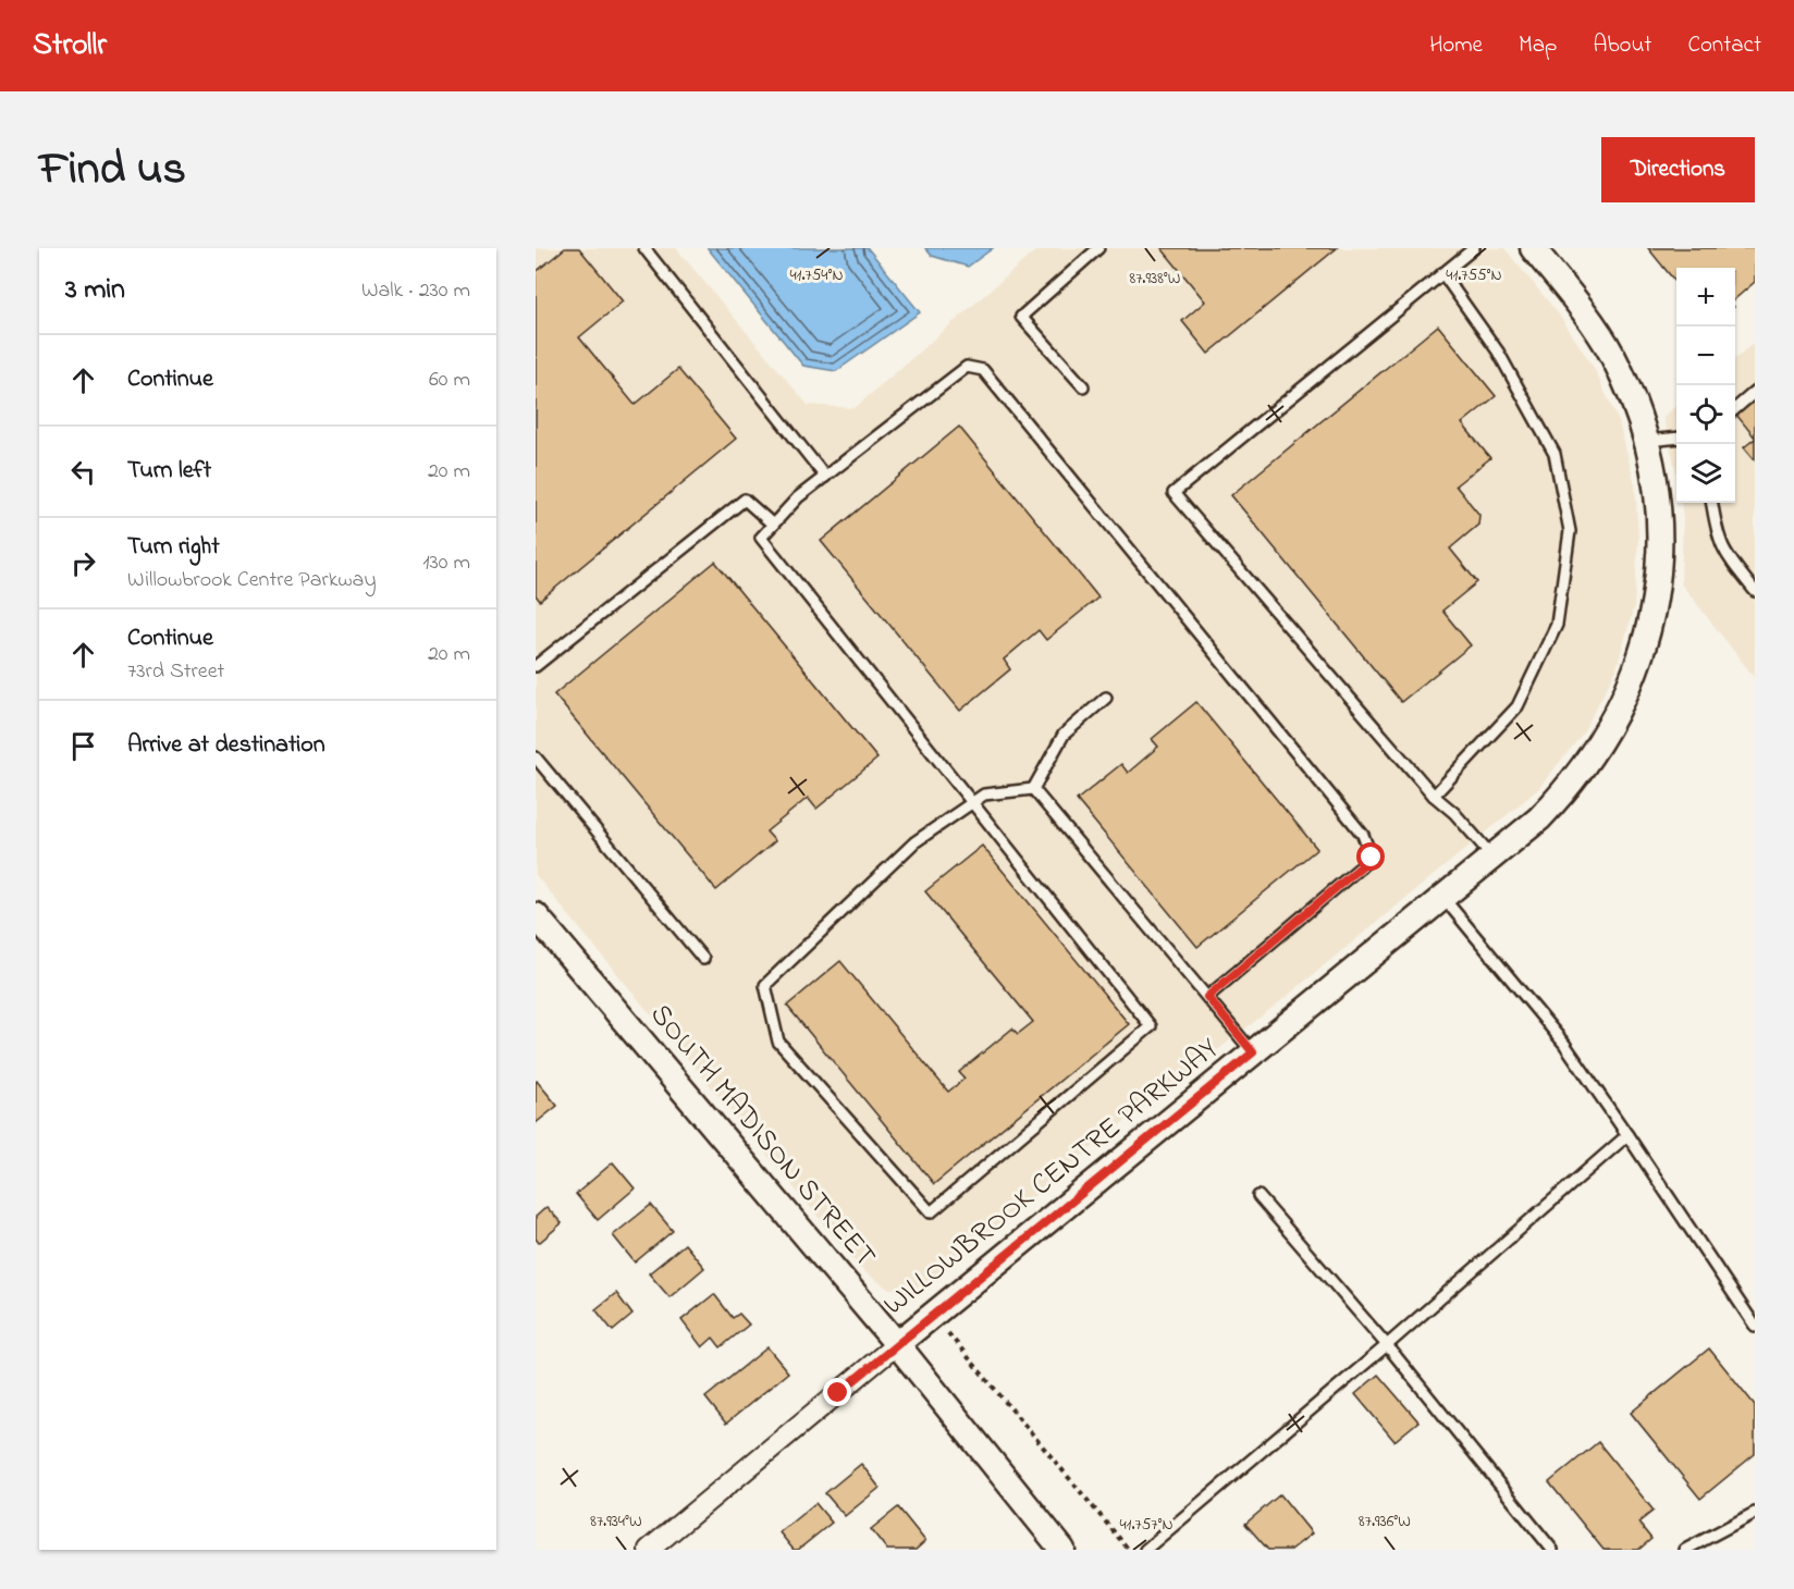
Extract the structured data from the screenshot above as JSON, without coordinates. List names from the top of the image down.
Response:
{
  "streets": {
    "street": ["SOUTH MADISON STREET", "WILLOWBROOK CENTRE PARKWAY"]
  },
  "crossings": [
    ["SOUTH MADISON STREET", "WILLOWBROOK CENTRE PARKWAY"]
  ],
  "page": {
    "header": "Strollr",
    "nav": [
      "Home",
      "Map",
      "About",
      "Contact"
    ],
    "title": "Find us",
    "buttons": "Directions",
    "heading": ["3 min", "Walk · 230 m"],
    "map_buttons": ["+", "−"],
    "list": [
      ["Continue", "60 m"],
      ["Turn left", "20 m"],
      ["Turn right", "Willowbrook Centre Parkway", "130 m"],
      ["Continue", "73rd Street", "20 m"],
      "Arrive at destination"
    ]
  },
  "coordinates": [
    "41.754°N",
    "41.755°N",
    "87.938°W",
    "87.934°W",
    "87.936°W",
    "41.757°N"
  ]
}
